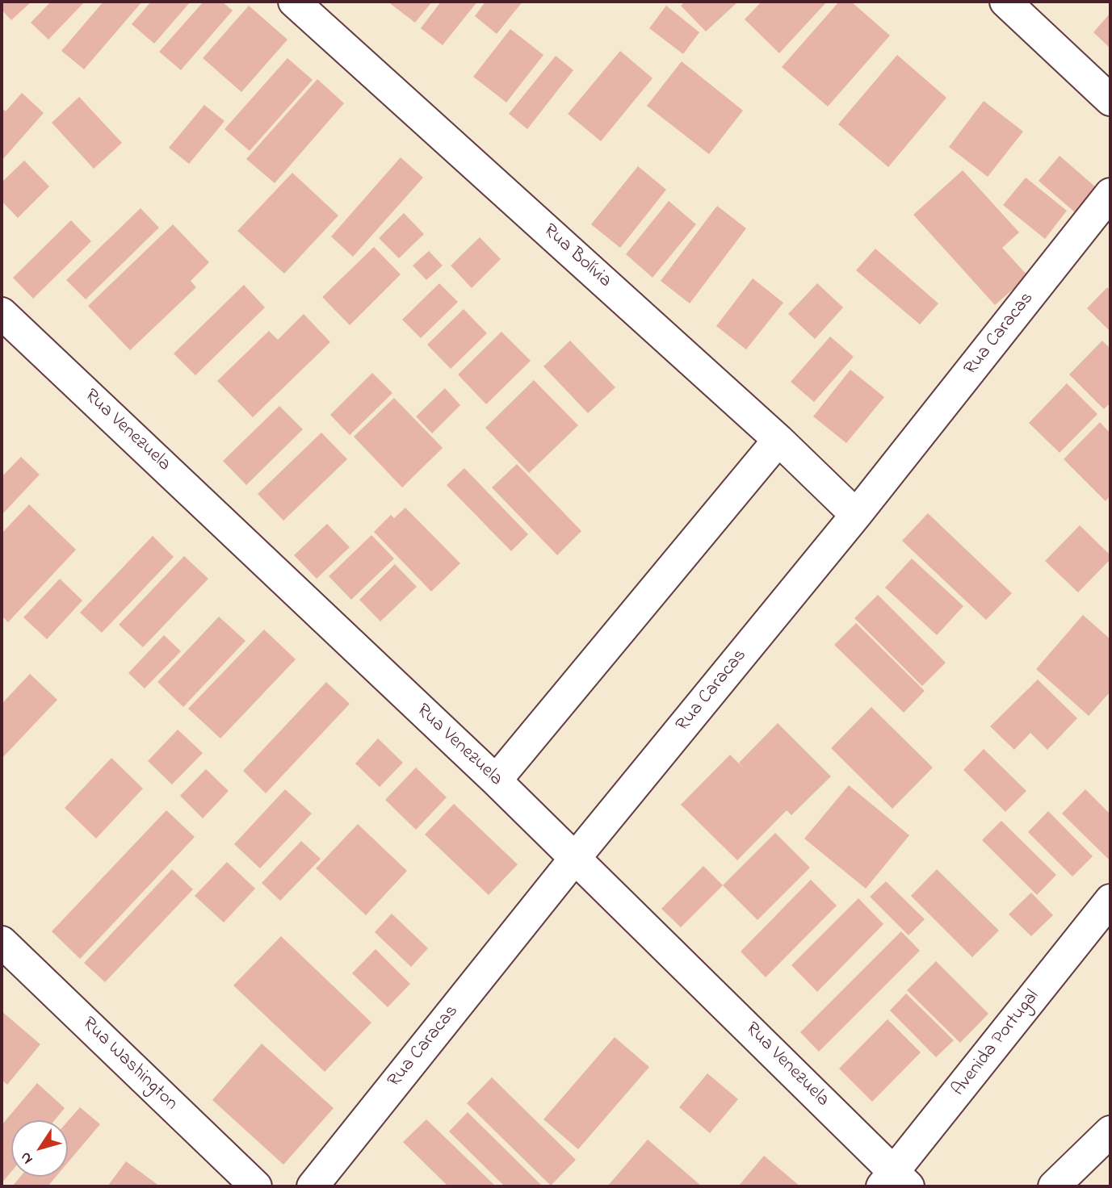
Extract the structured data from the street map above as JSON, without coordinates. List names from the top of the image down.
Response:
{
  "streets": {
    "street": [
      "Rua Bolívia",
      "Rua Caracas",
      "Rua Venezuela",
      "Avenida Portugal",
      "Rua Washington"
    ]
  },
  "crossings": [
    ["Rua Bolívia", "Rua Caracas"],
    ["Rua Caracas", "Rua Venezuela"],
    ["Rua Venezuela", "Avenida Portugal"]
  ],
  "north": "bottom left"
}
